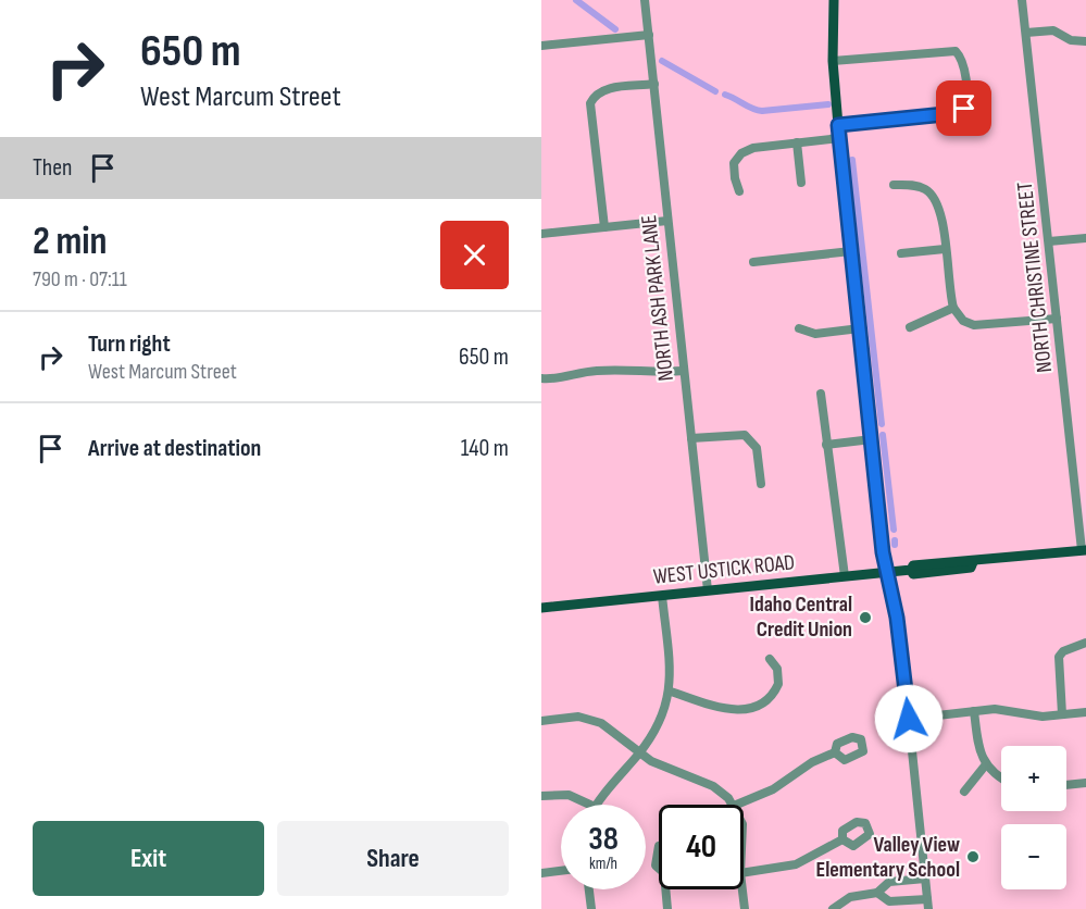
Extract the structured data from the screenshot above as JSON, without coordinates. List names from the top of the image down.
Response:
{
  "streets": {
    "main road": ["WEST USTICK ROAD"],
    "street": ["NORTH CHRISTINE STREET", "NORTH ASH PARK LANE"]
  },
  "crossings": [
    ["NORTH CHRISTINE STREET", "WEST USTICK ROAD"],
    ["NORTH ASH PARK LANE", "WEST USTICK ROAD"]
  ],
  "places": ["Idaho Central Credit Union", "Valley View Elementary School"],
  "page": {
    "turn": ["650 m", "West Marcum Street"],
    "then": "Then",
    "heading": ["2 min", "790 m · 07:11"],
    "list": [
      {
        "name": "Turn right",
        "note": "West Marcum Street",
        "value": "650 m"
      },
      {
        "name": "Arrive at destination",
        "value": "140 m"
      }
    ],
    "map_buttons": ["+", "−"],
    "speed": "38 km/h",
    "limit": "40",
    "buttons": ["Exit", "Share"]
  }
}
